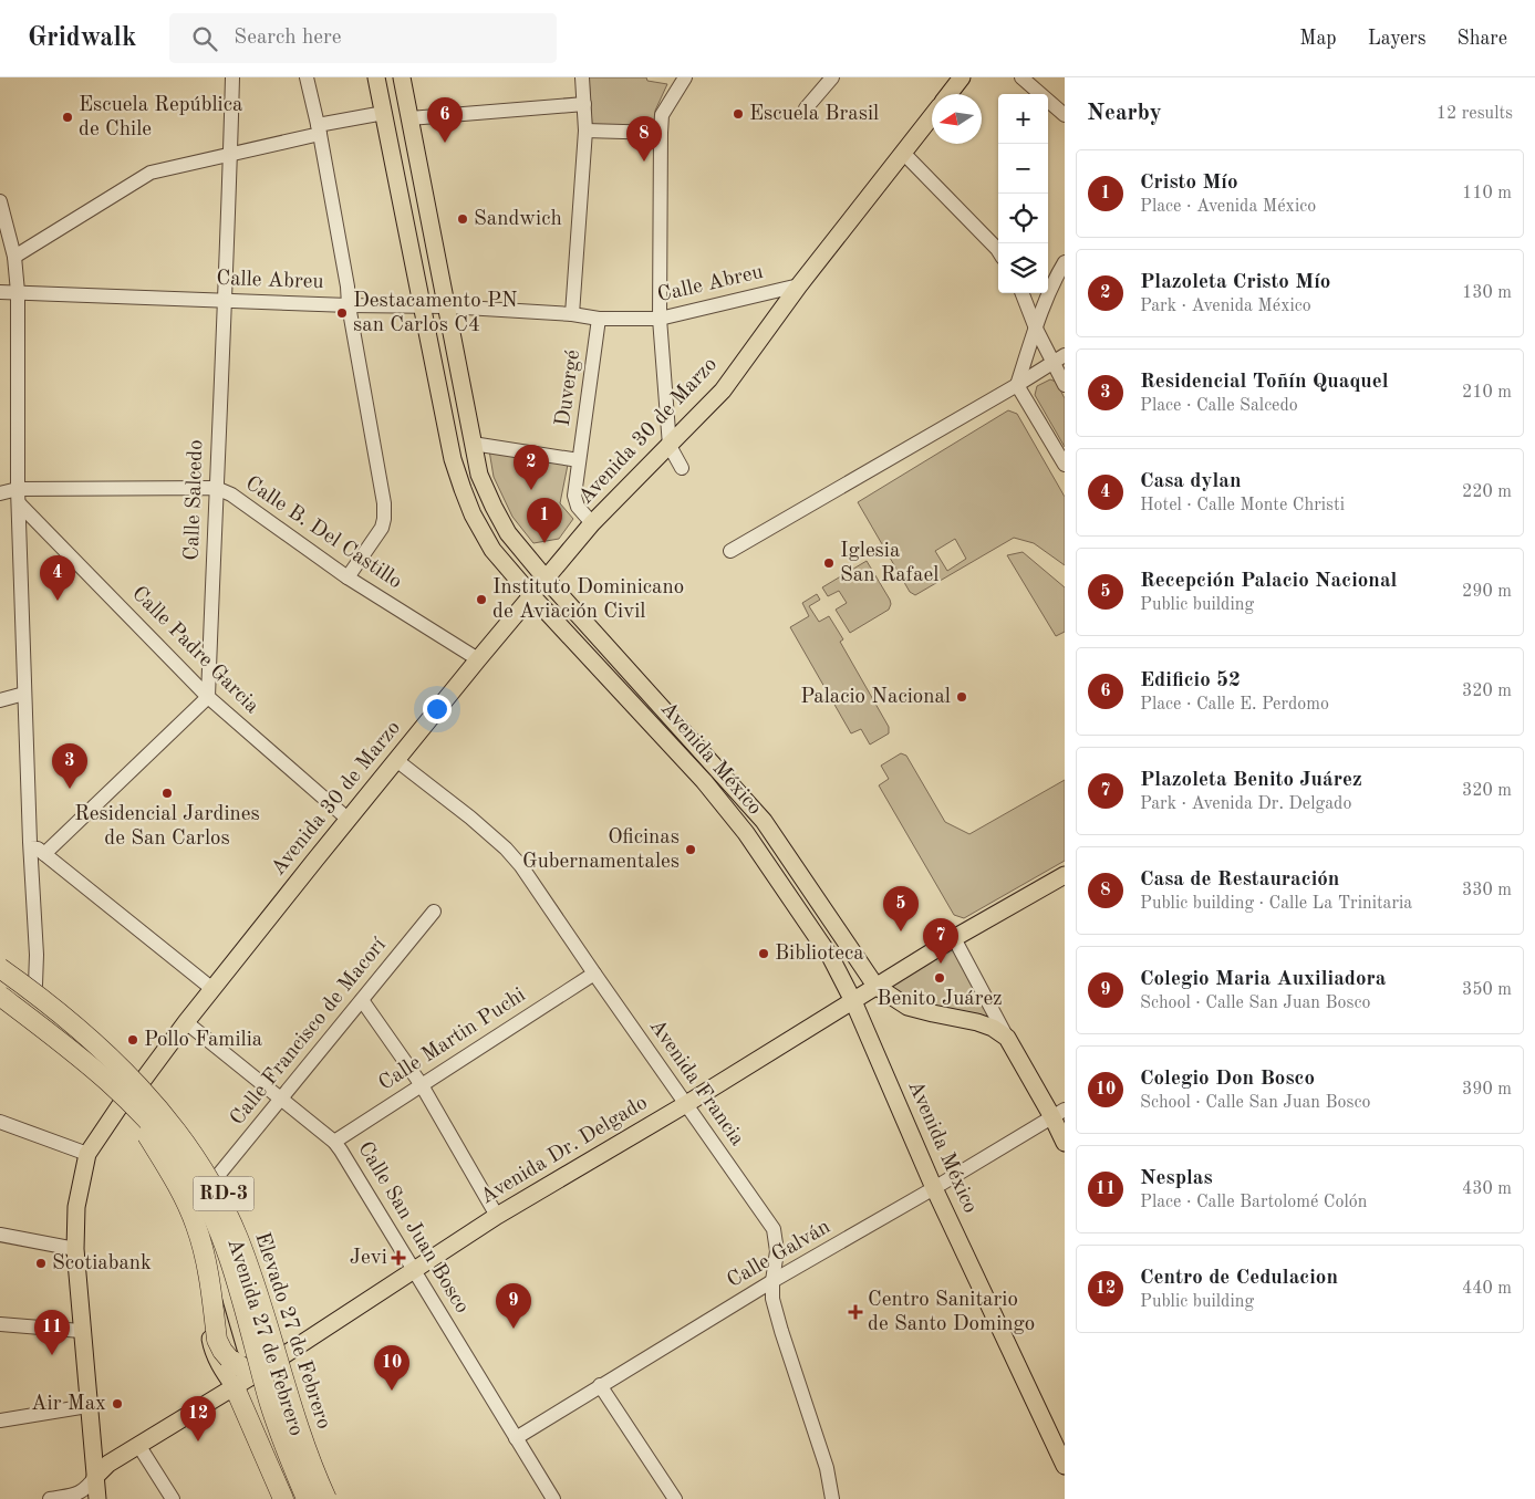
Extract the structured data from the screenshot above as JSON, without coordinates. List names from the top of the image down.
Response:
{
  "streets": {
    "highway": ["RD-3", "Elevado 27 de Febrero"],
    "main road": [
      "Avenida 30 de Marzo",
      "Avenida México",
      "Avenida Dr. Delgado",
      "Avenida 27 de Febrero"
    ],
    "street": [
      "Calle Abreu",
      "Duvergé",
      "Calle Salcedo",
      "Calle B. Del Castillo",
      "Calle Padre Garcia",
      "Calle Francisco de Macorí",
      "Calle Martin Puchi",
      "Avenida Francia",
      "Calle San Juan Bosco",
      "Calle Galván"
    ]
  },
  "crossings": [
    ["Calle Abreu", "Duvergé"],
    ["Calle Abreu", "Avenida 30 de Marzo"],
    ["Calle Abreu", "Calle Salcedo"],
    ["Calle Abreu", "Avenida México"],
    ["Duvergé", "Avenida 30 de Marzo"],
    ["Avenida 30 de Marzo", "Calle B. Del Castillo"],
    ["Avenida 30 de Marzo", "Calle Padre Garcia"],
    ["Avenida 30 de Marzo", "Avenida México"],
    ["Avenida 30 de Marzo", "Avenida Francia"],
    ["Avenida 30 de Marzo", "Calle San Juan Bosco"],
    ["Avenida 30 de Marzo", "Elevado 27 de Febrero"],
    ["Avenida 30 de Marzo", "Avenida 27 de Febrero"],
    ["Calle Salcedo", "Calle B. Del Castillo"],
    ["Calle Salcedo", "Calle Padre Garcia"],
    ["Avenida México", "Avenida Dr. Delgado"],
    ["Avenida México", "Calle Galván"],
    ["Calle Francisco de Macorí", "Calle San Juan Bosco"],
    ["Calle Francisco de Macorí", "Avenida 27 de Febrero"],
    ["Calle Martin Puchi", "Avenida Francia"],
    ["Calle Martin Puchi", "Calle San Juan Bosco"],
    ["Avenida Francia", "Avenida Dr. Delgado"],
    ["Avenida Francia", "Calle Galván"],
    ["Avenida Dr. Delgado", "Calle San Juan Bosco"],
    ["Avenida Dr. Delgado", "Avenida 27 de Febrero"],
    ["Calle San Juan Bosco", "Calle Galván"],
    ["Elevado 27 de Febrero", "Avenida 27 de Febrero"]
  ],
  "places": {
    "other": [
      "Escuela Brasil",
      "Escuela República de Chile",
      "Sandwich",
      "Destacamento PN san Carlos C4",
      "Iglesia San Rafael",
      "Instituto Dominicano de Aviación Civil",
      "Palacio Nacional",
      "Residencial Jardines de San Carlos",
      "Oficinas Gubernamentales",
      "Biblioteca",
      "Benito Juárez",
      "Pollo Familia",
      "Scotiabank",
      "Air Max"
    ],
    "health": ["Jevi", "Centro Sanitario de Santo Domingo"]
  },
  "north": "left",
  "page": {
    "header": "Gridwalk",
    "search": "Search here",
    "nav": ["Map", "Layers", "Share"],
    "heading": ["Nearby", "12 results"],
    "map_buttons": ["+", "−"],
    "pins": [
      "6",
      "8",
      "2",
      "1",
      "4",
      "3",
      "5",
      "7",
      "9",
      "11",
      "10",
      "12"
    ],
    "list": [
      {
        "mark": "1",
        "name": "Cristo Mío",
        "note": "Place · Avenida México",
        "value": "110 m"
      },
      {
        "mark": "2",
        "name": "Plazoleta Cristo Mío",
        "note": "Park · Avenida México",
        "value": "130 m"
      },
      {
        "mark": "3",
        "name": "Residencial Toñín Quaquel",
        "note": "Place · Calle Salcedo",
        "value": "210 m"
      },
      {
        "mark": "4",
        "name": "Casa dylan",
        "note": "Hotel · Calle Monte Christi",
        "value": "220 m"
      },
      {
        "mark": "5",
        "name": "Recepción Palacio Nacional",
        "note": "Public building",
        "value": "290 m"
      },
      {
        "mark": "6",
        "name": "Edificio 52",
        "note": "Place · Calle E. Perdomo",
        "value": "320 m"
      },
      {
        "mark": "7",
        "name": "Plazoleta Benito Juárez",
        "note": "Park · Avenida Dr. Delgado",
        "value": "320 m"
      },
      {
        "mark": "8",
        "name": "Casa de Restauración",
        "note": "Public building · Calle La Trinitaria",
        "value": "330 m"
      },
      {
        "mark": "9",
        "name": "Colegio Maria Auxiliadora",
        "note": "School · Calle San Juan Bosco",
        "value": "350 m"
      },
      {
        "mark": "10",
        "name": "Colegio Don Bosco",
        "note": "School · Calle San Juan Bosco",
        "value": "390 m"
      },
      {
        "mark": "11",
        "name": "Nesplas",
        "note": "Place · Calle Bartolomé Colón",
        "value": "430 m"
      },
      {
        "mark": "12",
        "name": "Centro de Cedulacion",
        "note": "Public building",
        "value": "440 m"
      }
    ]
  }
}
